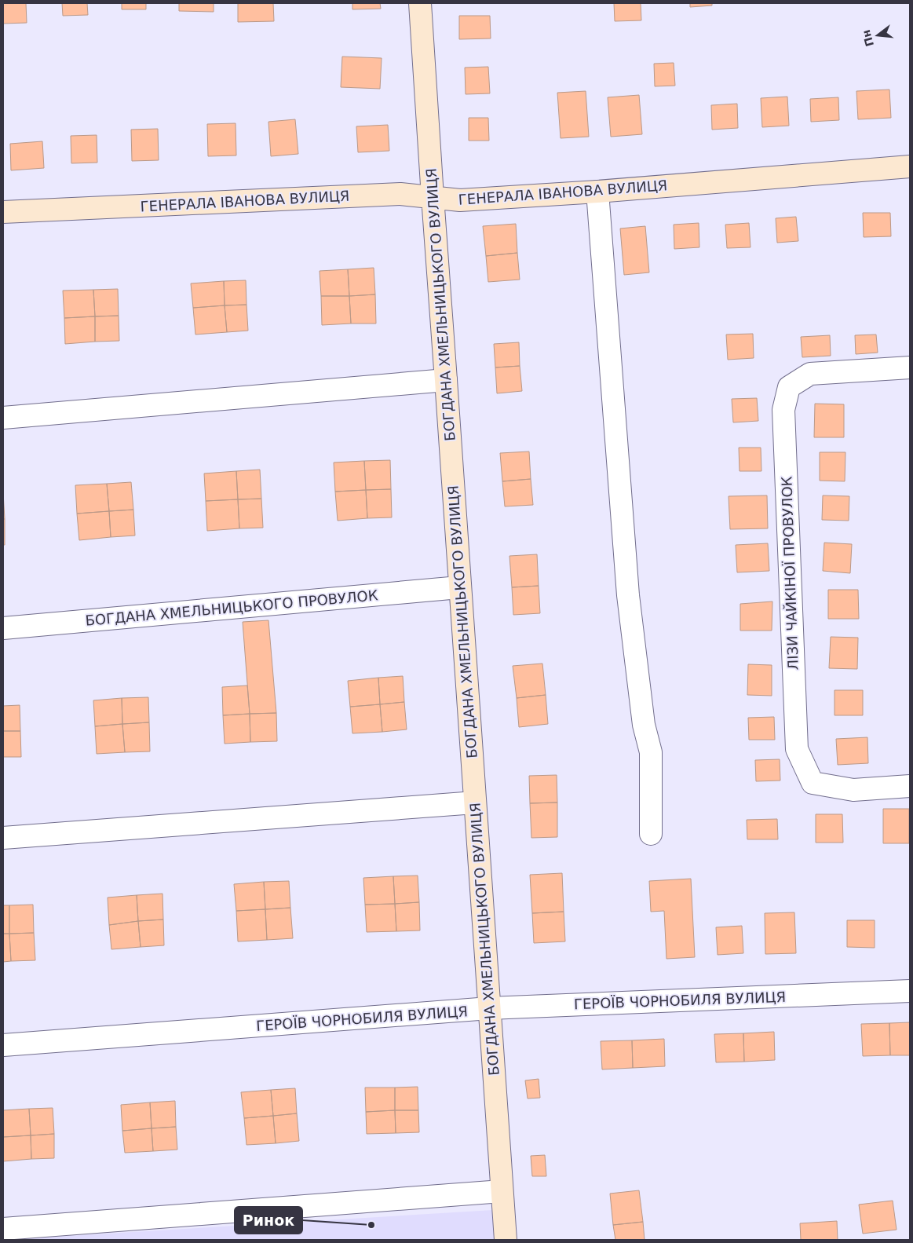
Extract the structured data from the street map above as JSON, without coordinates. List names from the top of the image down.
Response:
{
  "streets": {
    "street": [
      "ГЕНЕРАЛА ІВАНОВА ВУЛИЦЯ",
      "БОГДАНА ХМЕЛЬНИЦЬКОГО ВУЛИЦЯ",
      "ЛІЗИ ЧАЙКІНОЇ ПРОВУЛОК",
      "БОГДАНА ХМЕЛЬНИЦЬКОГО ПРОВУЛОК",
      "ГЕРОЇВ ЧОРНОБИЛЯ ВУЛИЦЯ"
    ]
  },
  "crossings": [
    ["ГЕНЕРАЛА ІВАНОВА ВУЛИЦЯ", "БОГДАНА ХМЕЛЬНИЦЬКОГО ВУЛИЦЯ"],
    ["БОГДАНА ХМЕЛЬНИЦЬКОГО ВУЛИЦЯ", "БОГДАНА ХМЕЛЬНИЦЬКОГО ПРОВУЛОК"],
    ["БОГДАНА ХМЕЛЬНИЦЬКОГО ВУЛИЦЯ", "ГЕРОЇВ ЧОРНОБИЛЯ ВУЛИЦЯ"]
  ],
  "places": ["Ринок"],
  "north": "left"
}
